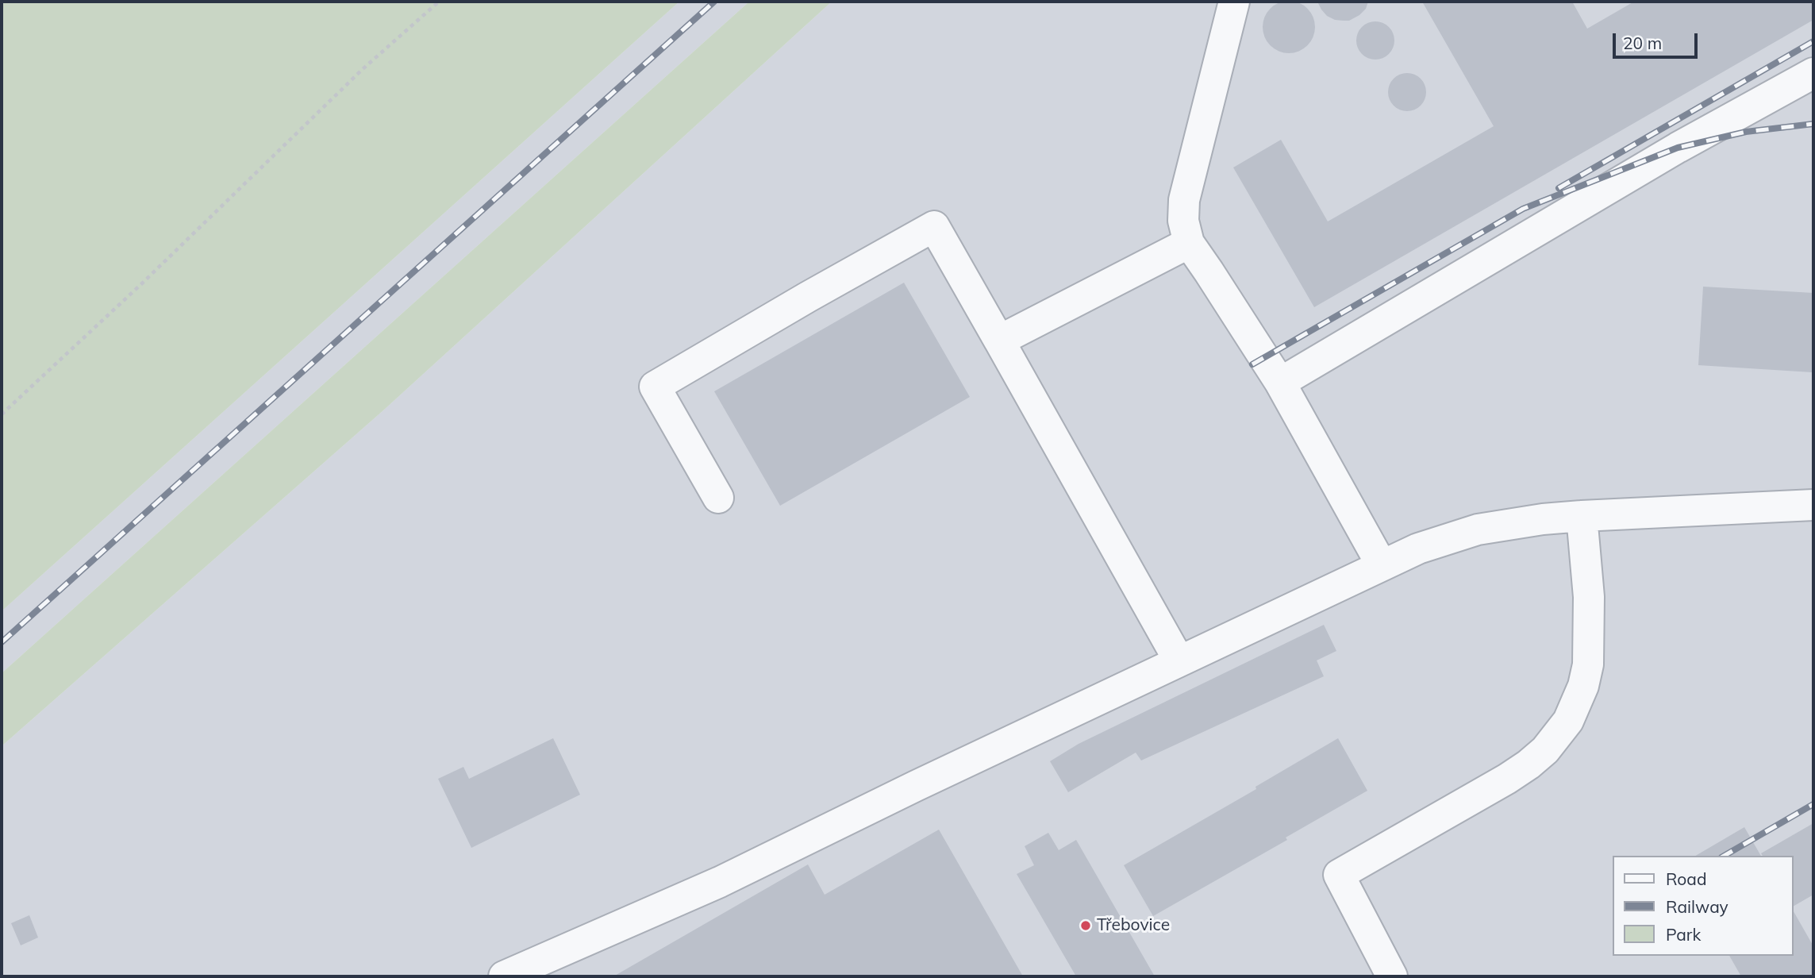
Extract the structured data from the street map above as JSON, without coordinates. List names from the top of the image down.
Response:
{
  "places": ["Třebovice"],
  "legend": ["Road", "Railway", "Park"],
  "scale_bar": "20 m"
}
